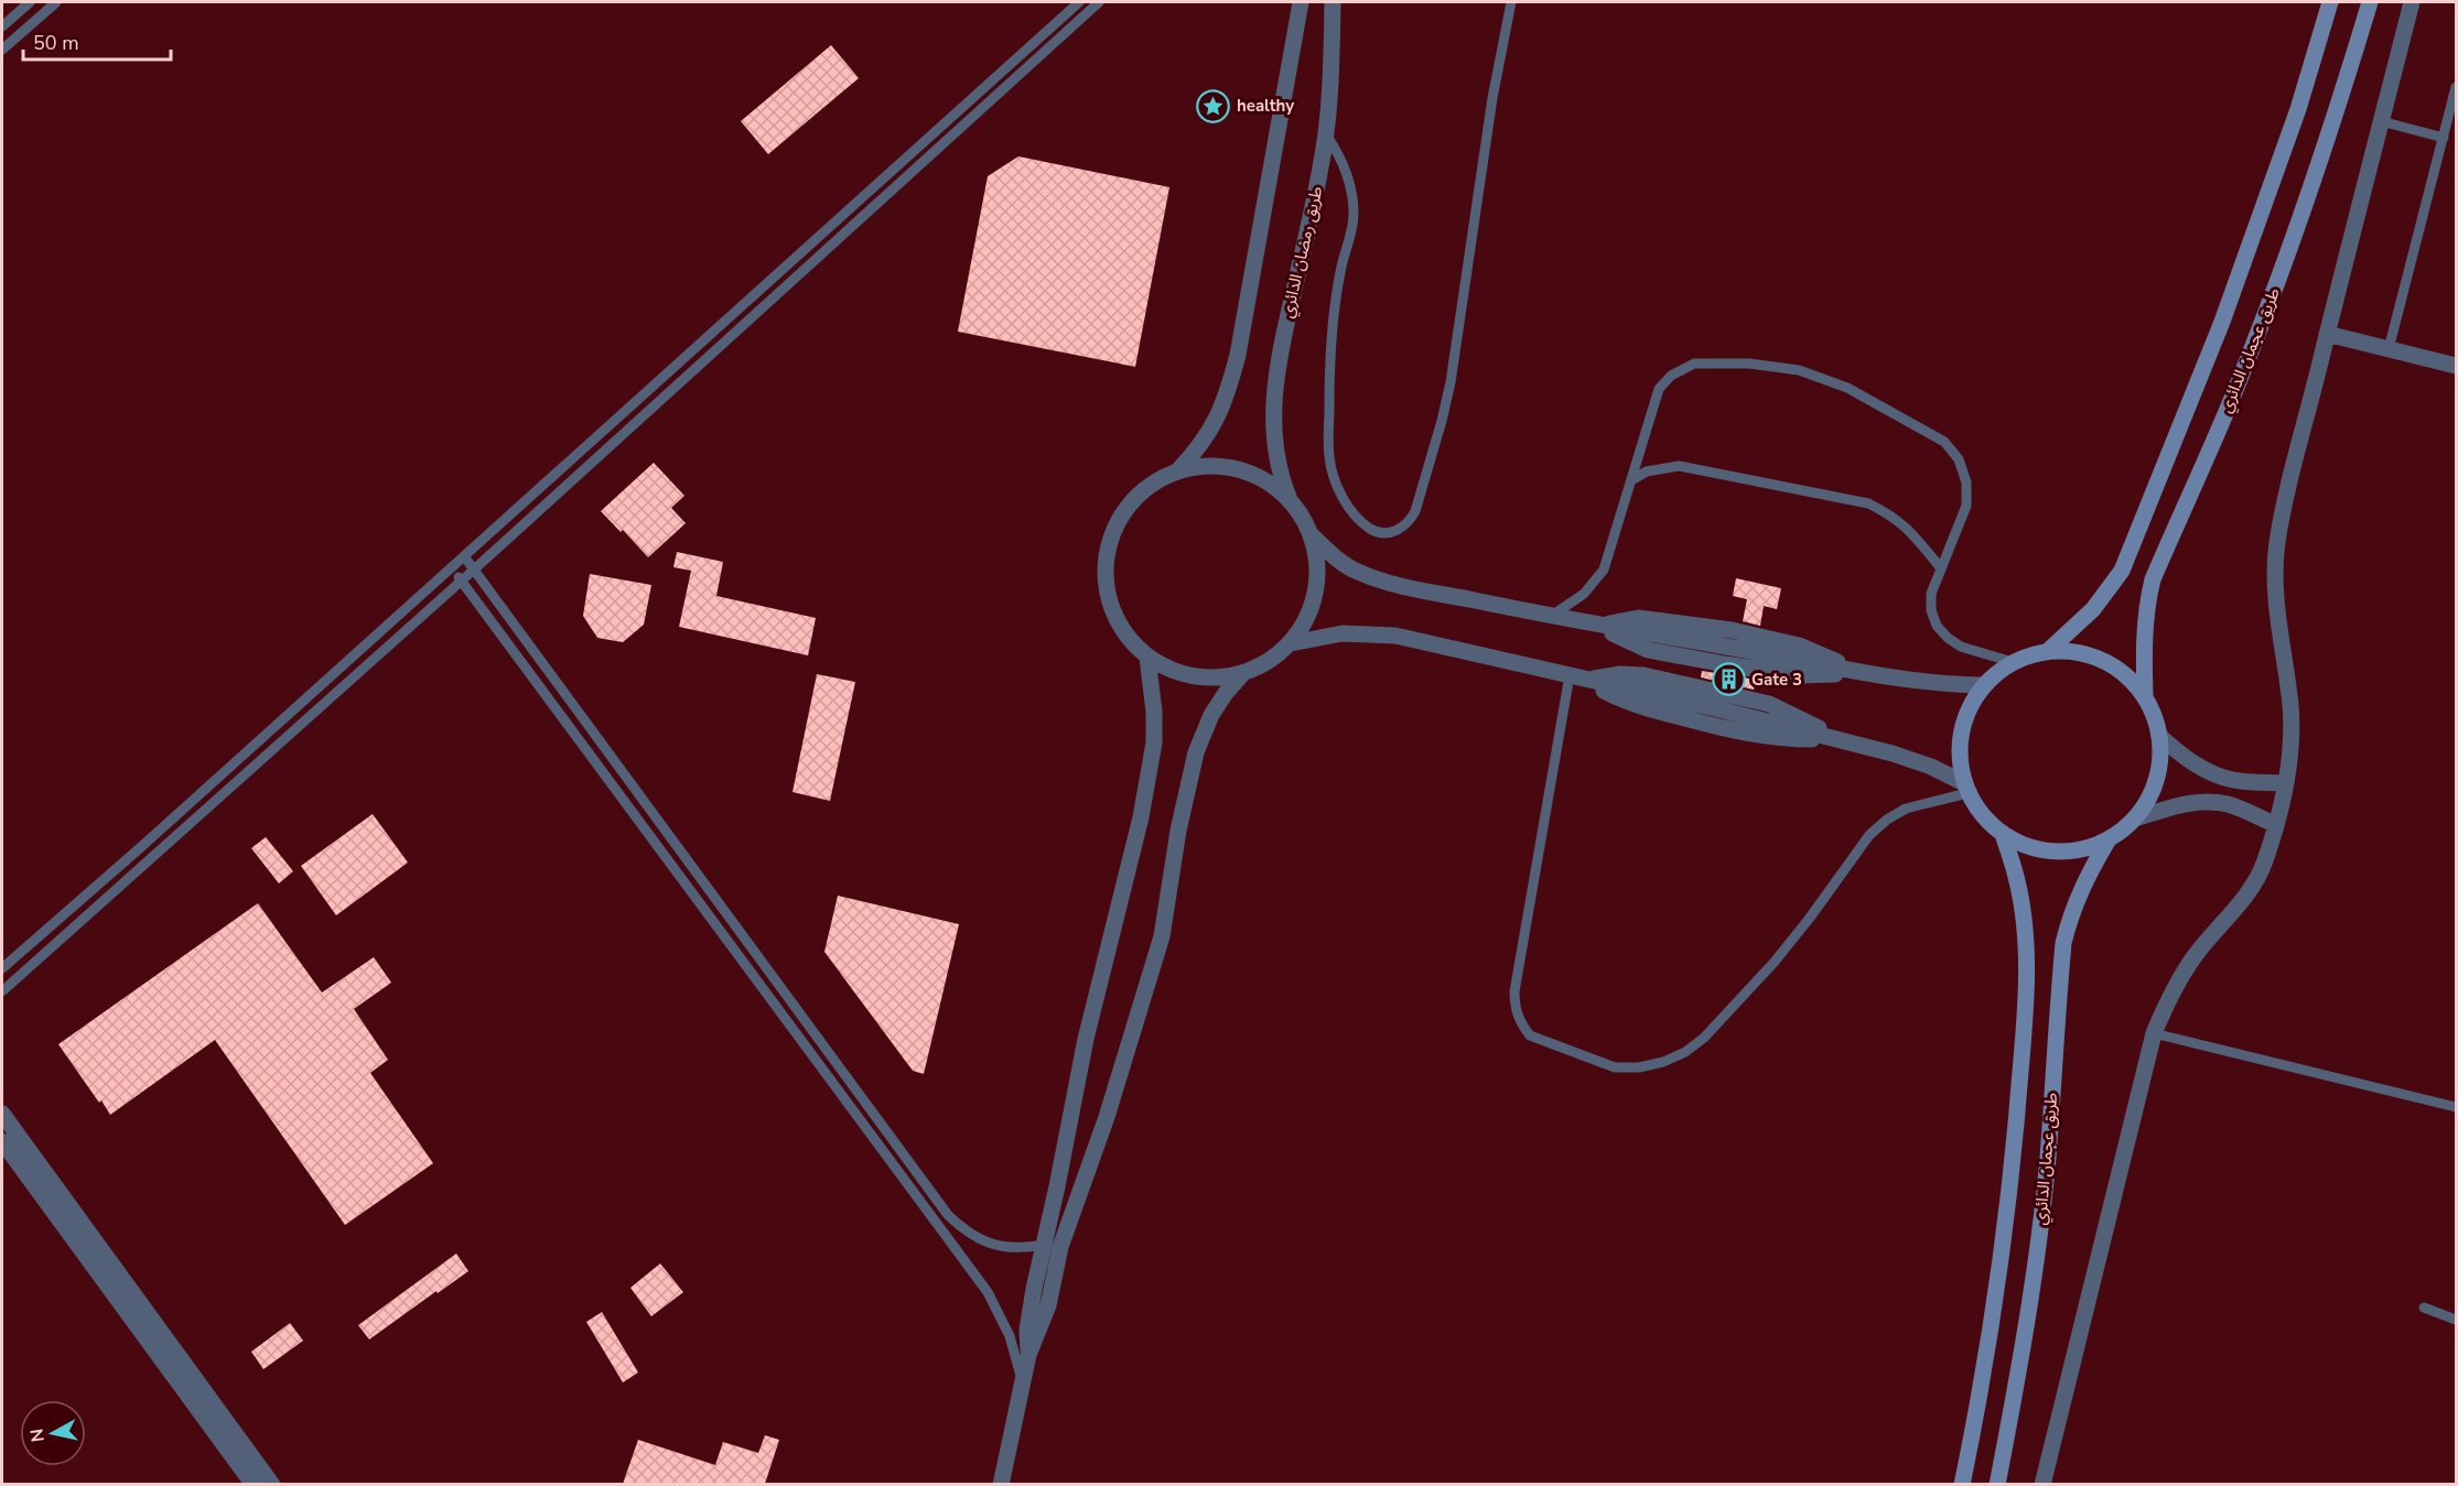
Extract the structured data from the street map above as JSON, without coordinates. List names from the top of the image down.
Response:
{
  "streets": {
    "main road": ["طريق عجمان الدائري"],
    "street": ["طريق رمضان الدائري"]
  },
  "places": {
    "place": ["healthy"],
    "building": ["Gate 3"]
  },
  "scale_bar": "50 m",
  "north": "left"
}
